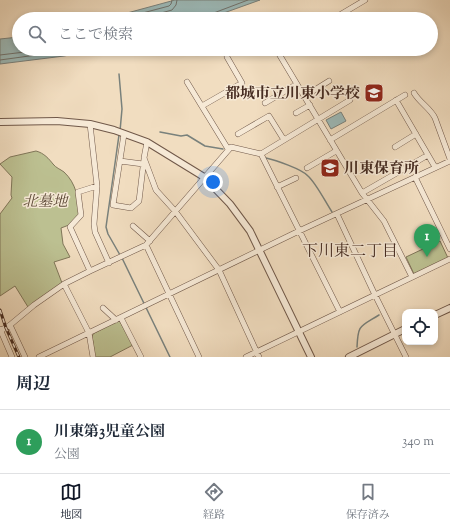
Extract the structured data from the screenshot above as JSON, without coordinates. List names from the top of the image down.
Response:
{
  "districts": ["下川東二丁目"],
  "parks": ["北墓地"],
  "places": {
    "school or university": ["都城市立川東小学校", "川東保育所"]
  },
  "page": {
    "search": "ここで検索",
    "pins": "1",
    "heading": "周辺",
    "list": [
      {
        "mark": "1",
        "name": "川東第3児童公園",
        "note": "公園",
        "value": "340 m"
      }
    ],
    "nav": ["地図", "経路", "保存済み"]
  }
}
